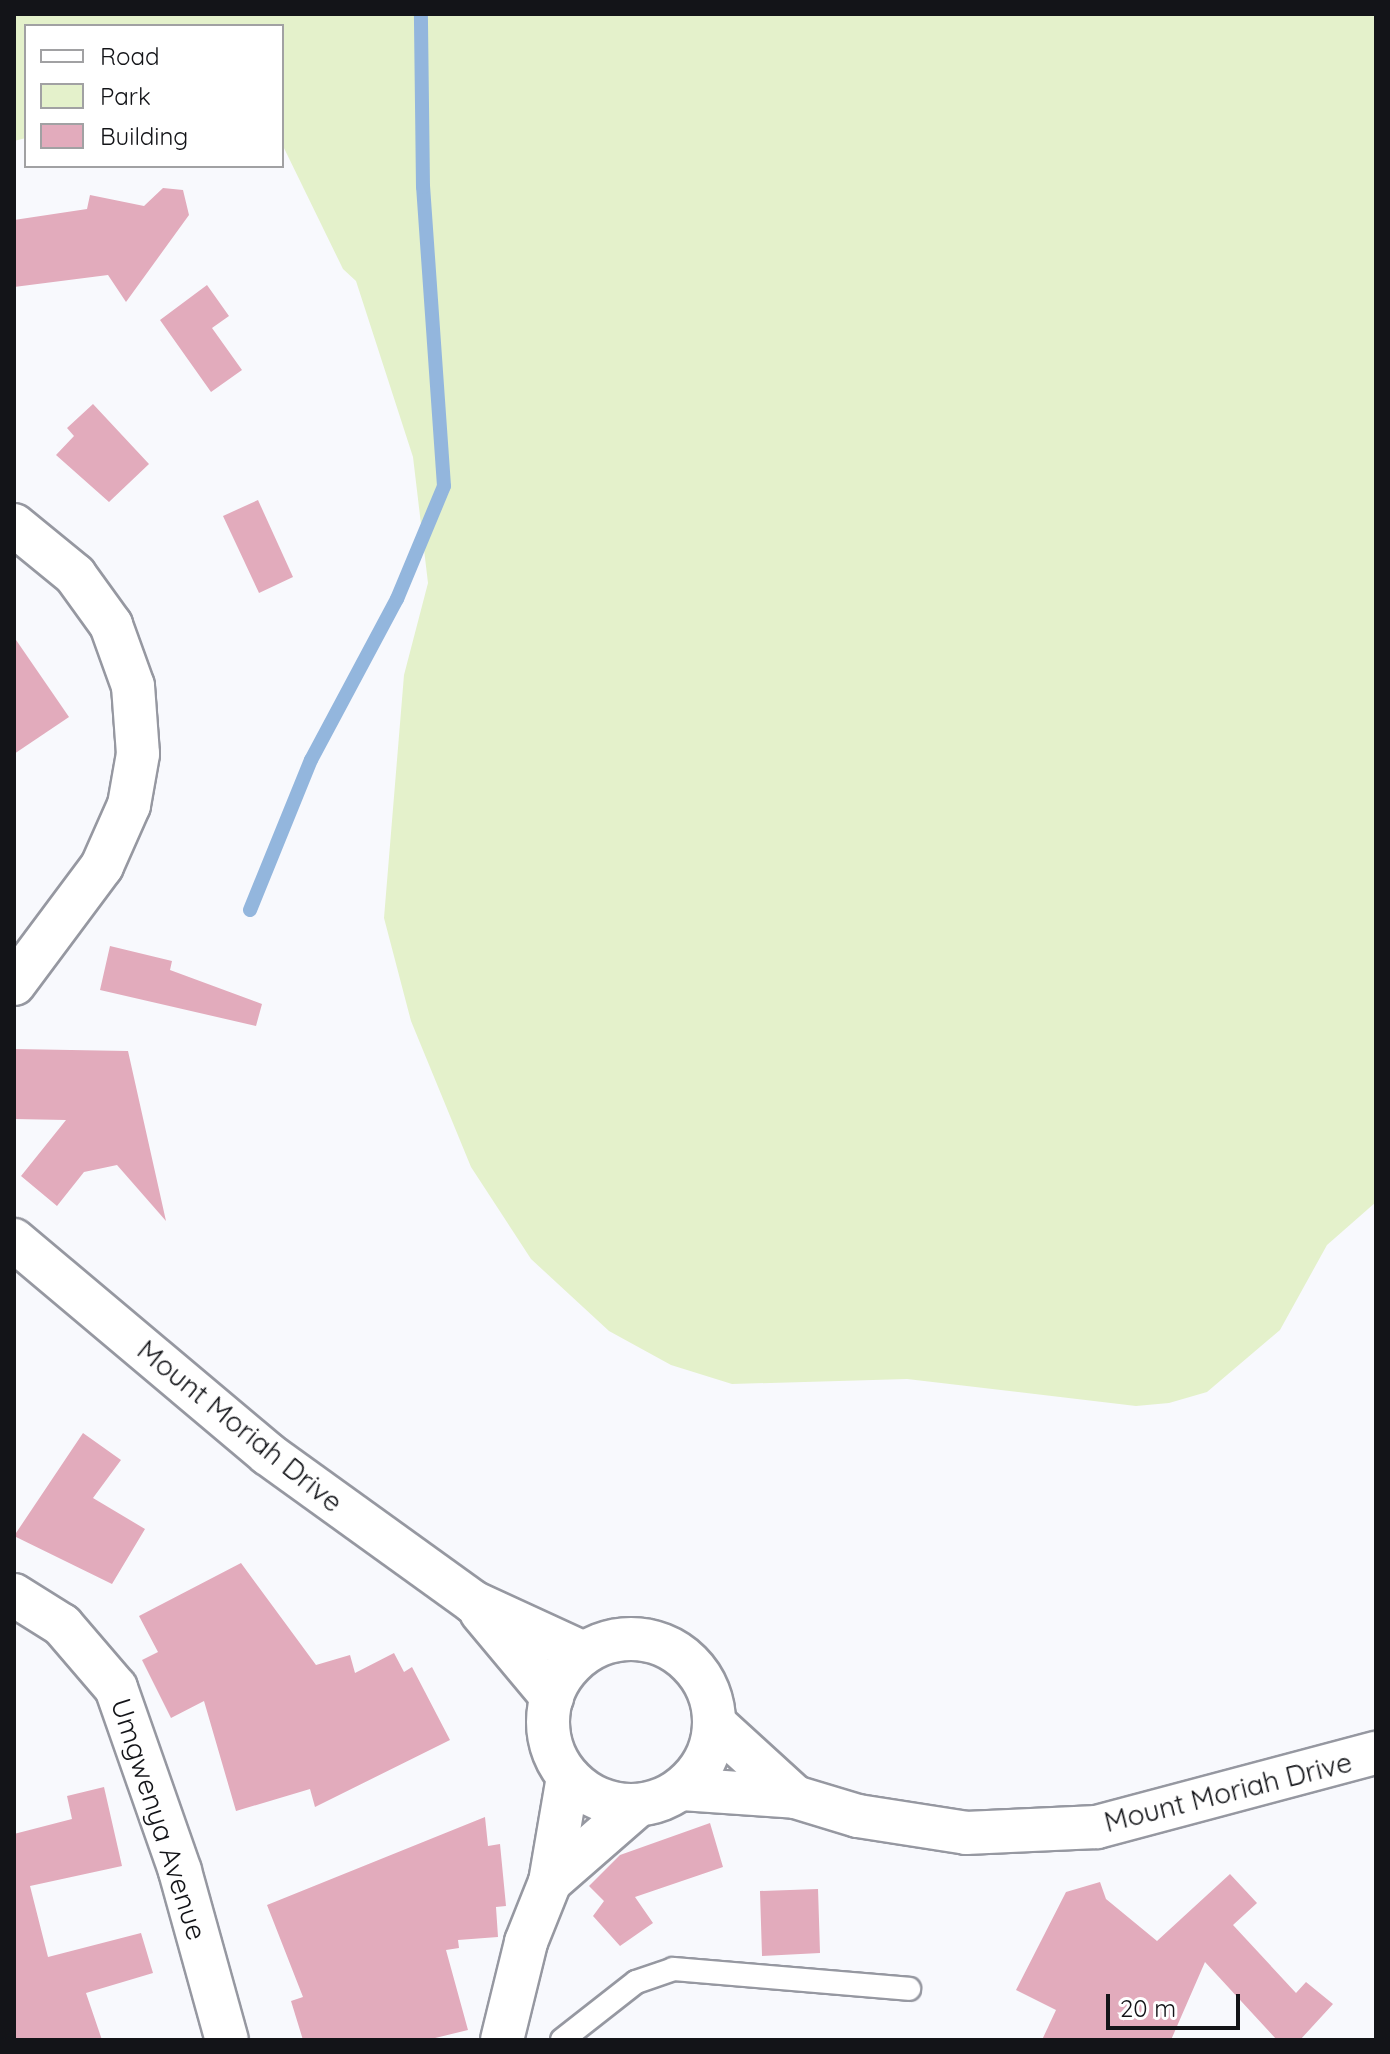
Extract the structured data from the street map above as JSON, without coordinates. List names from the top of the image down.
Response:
{
  "streets": {
    "street": ["Mount Moriah Drive", "Umgwenya Avenue"]
  },
  "legend": ["Road", "Park", "Building"],
  "scale_bar": "20 m"
}
